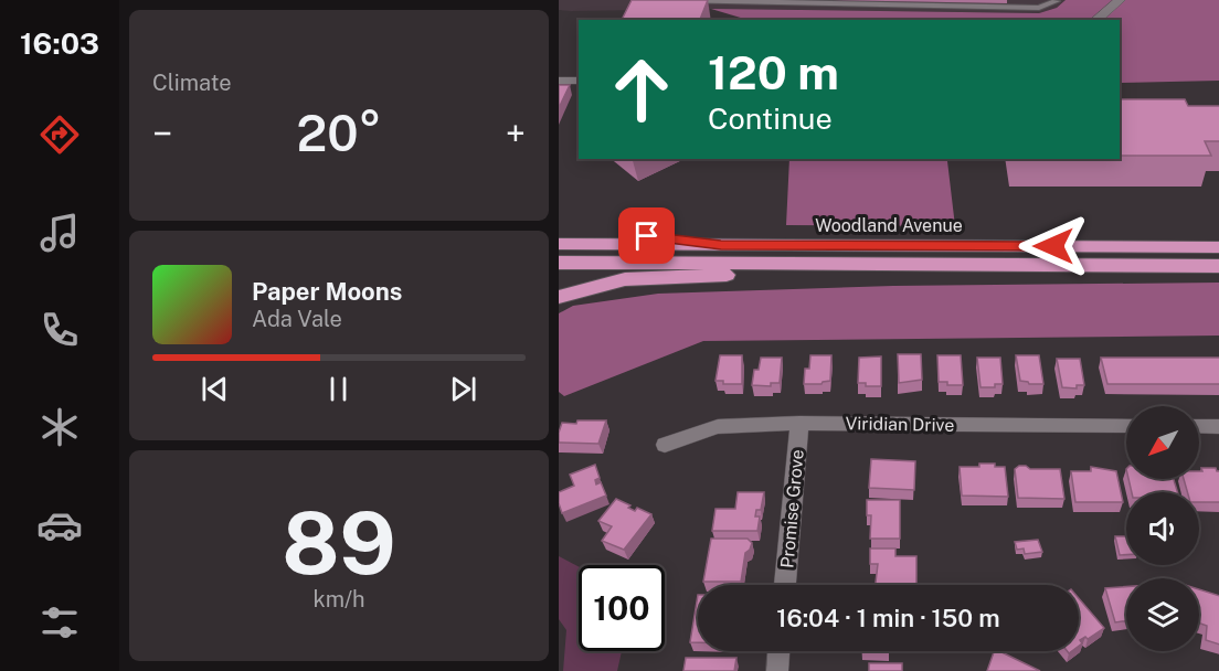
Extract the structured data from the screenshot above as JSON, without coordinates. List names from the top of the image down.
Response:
{
  "streets": {
    "highway": ["Woodland Avenue"],
    "street": ["Viridian Drive", "Promise Grove"]
  },
  "crossings": [
    ["Viridian Drive", "Promise Grove"]
  ],
  "north": "bottom left",
  "page": {
    "tabs": "16:03",
    "tile": [
      "Climate",
      ["89", "km/h"]
    ],
    "turn": ["120 m", "Continue"],
    "heat": ["−", "20°", "+"],
    "song": ["Paper Moons", "Ada Vale"],
    "limit": "100",
    "trip": "16:04 · 1 min · 150 m"
  }
}
